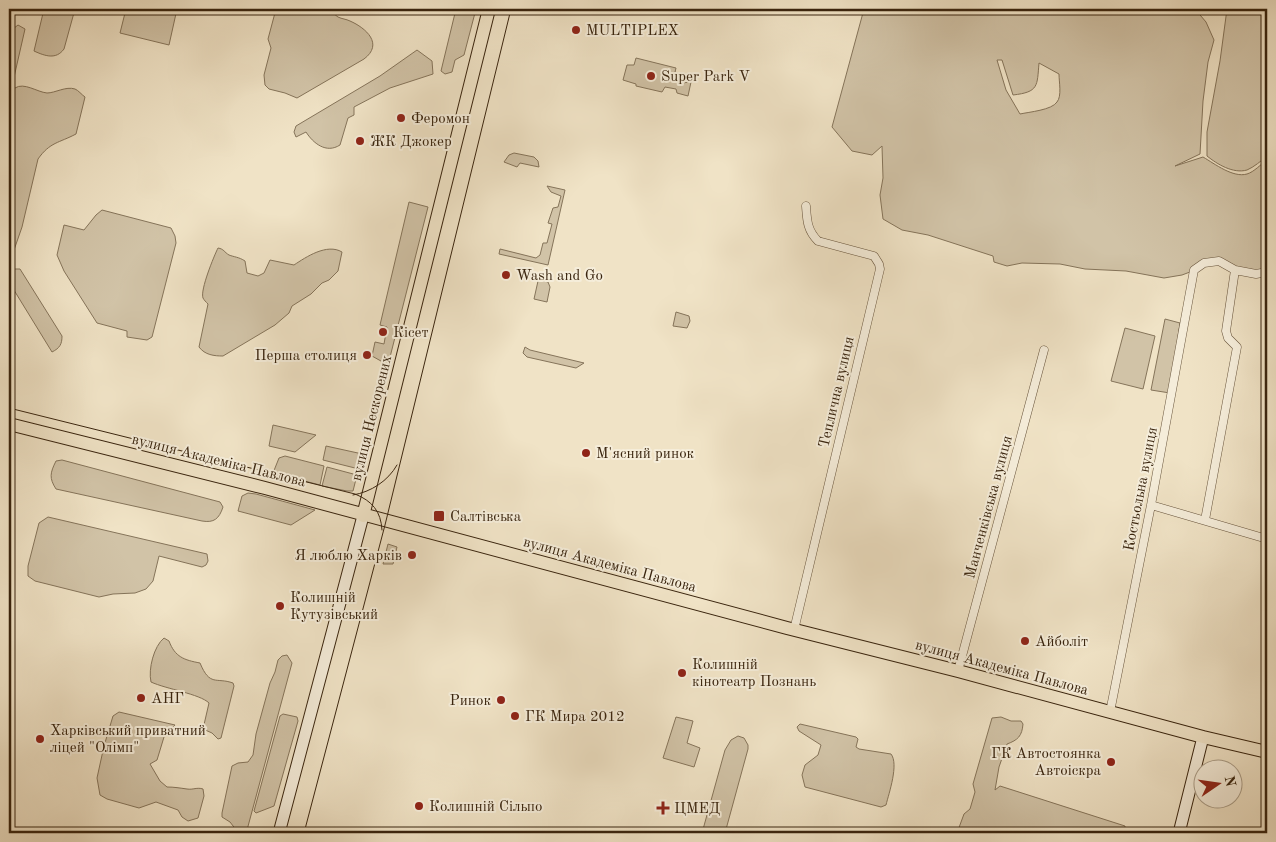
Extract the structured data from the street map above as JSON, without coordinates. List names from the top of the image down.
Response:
{
  "streets": {
    "main road": ["вулиця Нескорених", "вулиця Академіка Павлова"],
    "street": ["Теплична вулиця", "Костьольна вулиця", "Манченківська вулиця"]
  },
  "crossings": [
    ["Теплична вулиця", "вулиця Академіка Павлова"],
    ["вулиця Нескорених", "вулиця Академіка Павлова"],
    ["вулиця Академіка Павлова", "Костьольна вулиця"],
    ["вулиця Академіка Павлова", "Манченківська вулиця"]
  ],
  "places": {
    "other": [
      "MULTIPLEX",
      "Super Park V",
      "Феромон",
      "ЖК Джокер",
      "Wash and Go",
      "Кісет",
      "Перша столиця",
      "М'ясний ринок",
      "Я люблю Харків",
      "Колишній Кутузівський",
      "Айболіт",
      "Колишній кінотеатр Познань",
      "АНГ",
      "Ринок",
      "ГК Мира 2012",
      "Харківський приватний ліцей \"Олімп\"",
      "ГК Автостоянка Автоіскра",
      "Колишній Сільпо"
    ],
    "transit": ["Салтівська"],
    "health": ["ЦМЕД"]
  },
  "north": "right"
}
